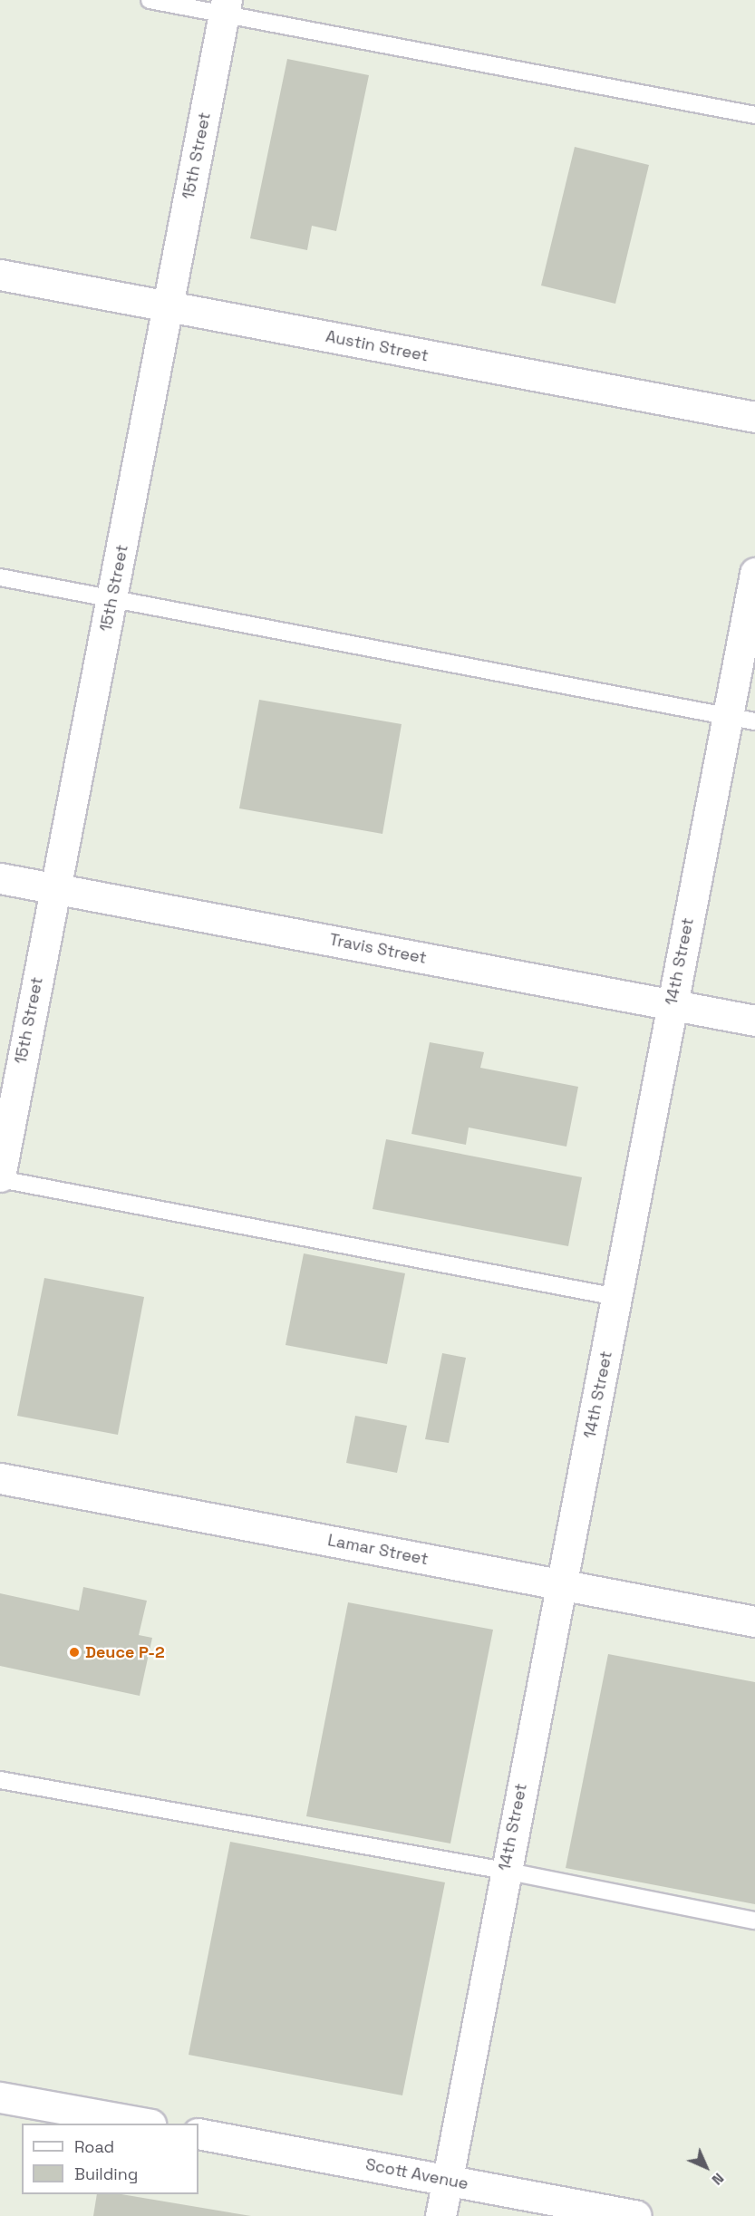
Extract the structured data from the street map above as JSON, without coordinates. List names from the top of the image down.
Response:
{
  "streets": {
    "street": [
      "15th Street",
      "Austin Street",
      "Travis Street",
      "14th Street",
      "Lamar Street",
      "Scott Avenue"
    ]
  },
  "crossings": [
    ["15th Street", "Austin Street"],
    ["15th Street", "Travis Street"],
    ["Travis Street", "14th Street"],
    ["14th Street", "Lamar Street"],
    ["14th Street", "Scott Avenue"]
  ],
  "places": ["Deuce P-2"],
  "legend": ["Road", "Building"],
  "north": "bottom right"
}
